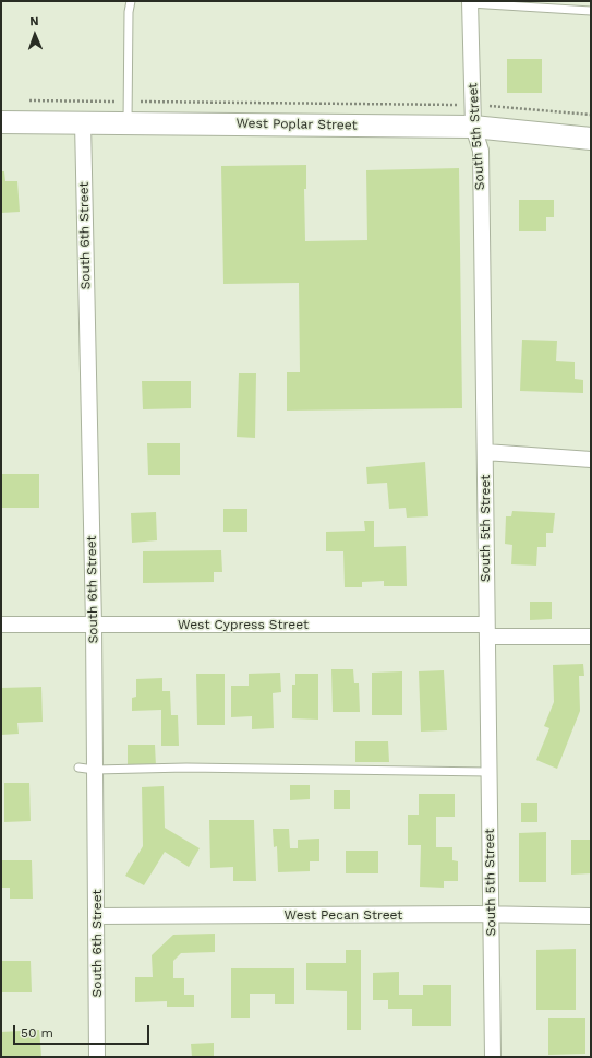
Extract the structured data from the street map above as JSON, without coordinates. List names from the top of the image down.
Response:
{
  "streets": {
    "street": [
      "West Poplar Street",
      "South 5th Street",
      "South 6th Street",
      "West Cypress Street",
      "West Pecan Street"
    ]
  },
  "crossings": [
    ["West Poplar Street", "South 5th Street"],
    ["West Poplar Street", "South 6th Street"],
    ["South 5th Street", "West Cypress Street"],
    ["South 5th Street", "West Pecan Street"],
    ["South 6th Street", "West Cypress Street"],
    ["South 6th Street", "West Pecan Street"]
  ],
  "scale_bar": "50 m",
  "north": "top"
}
